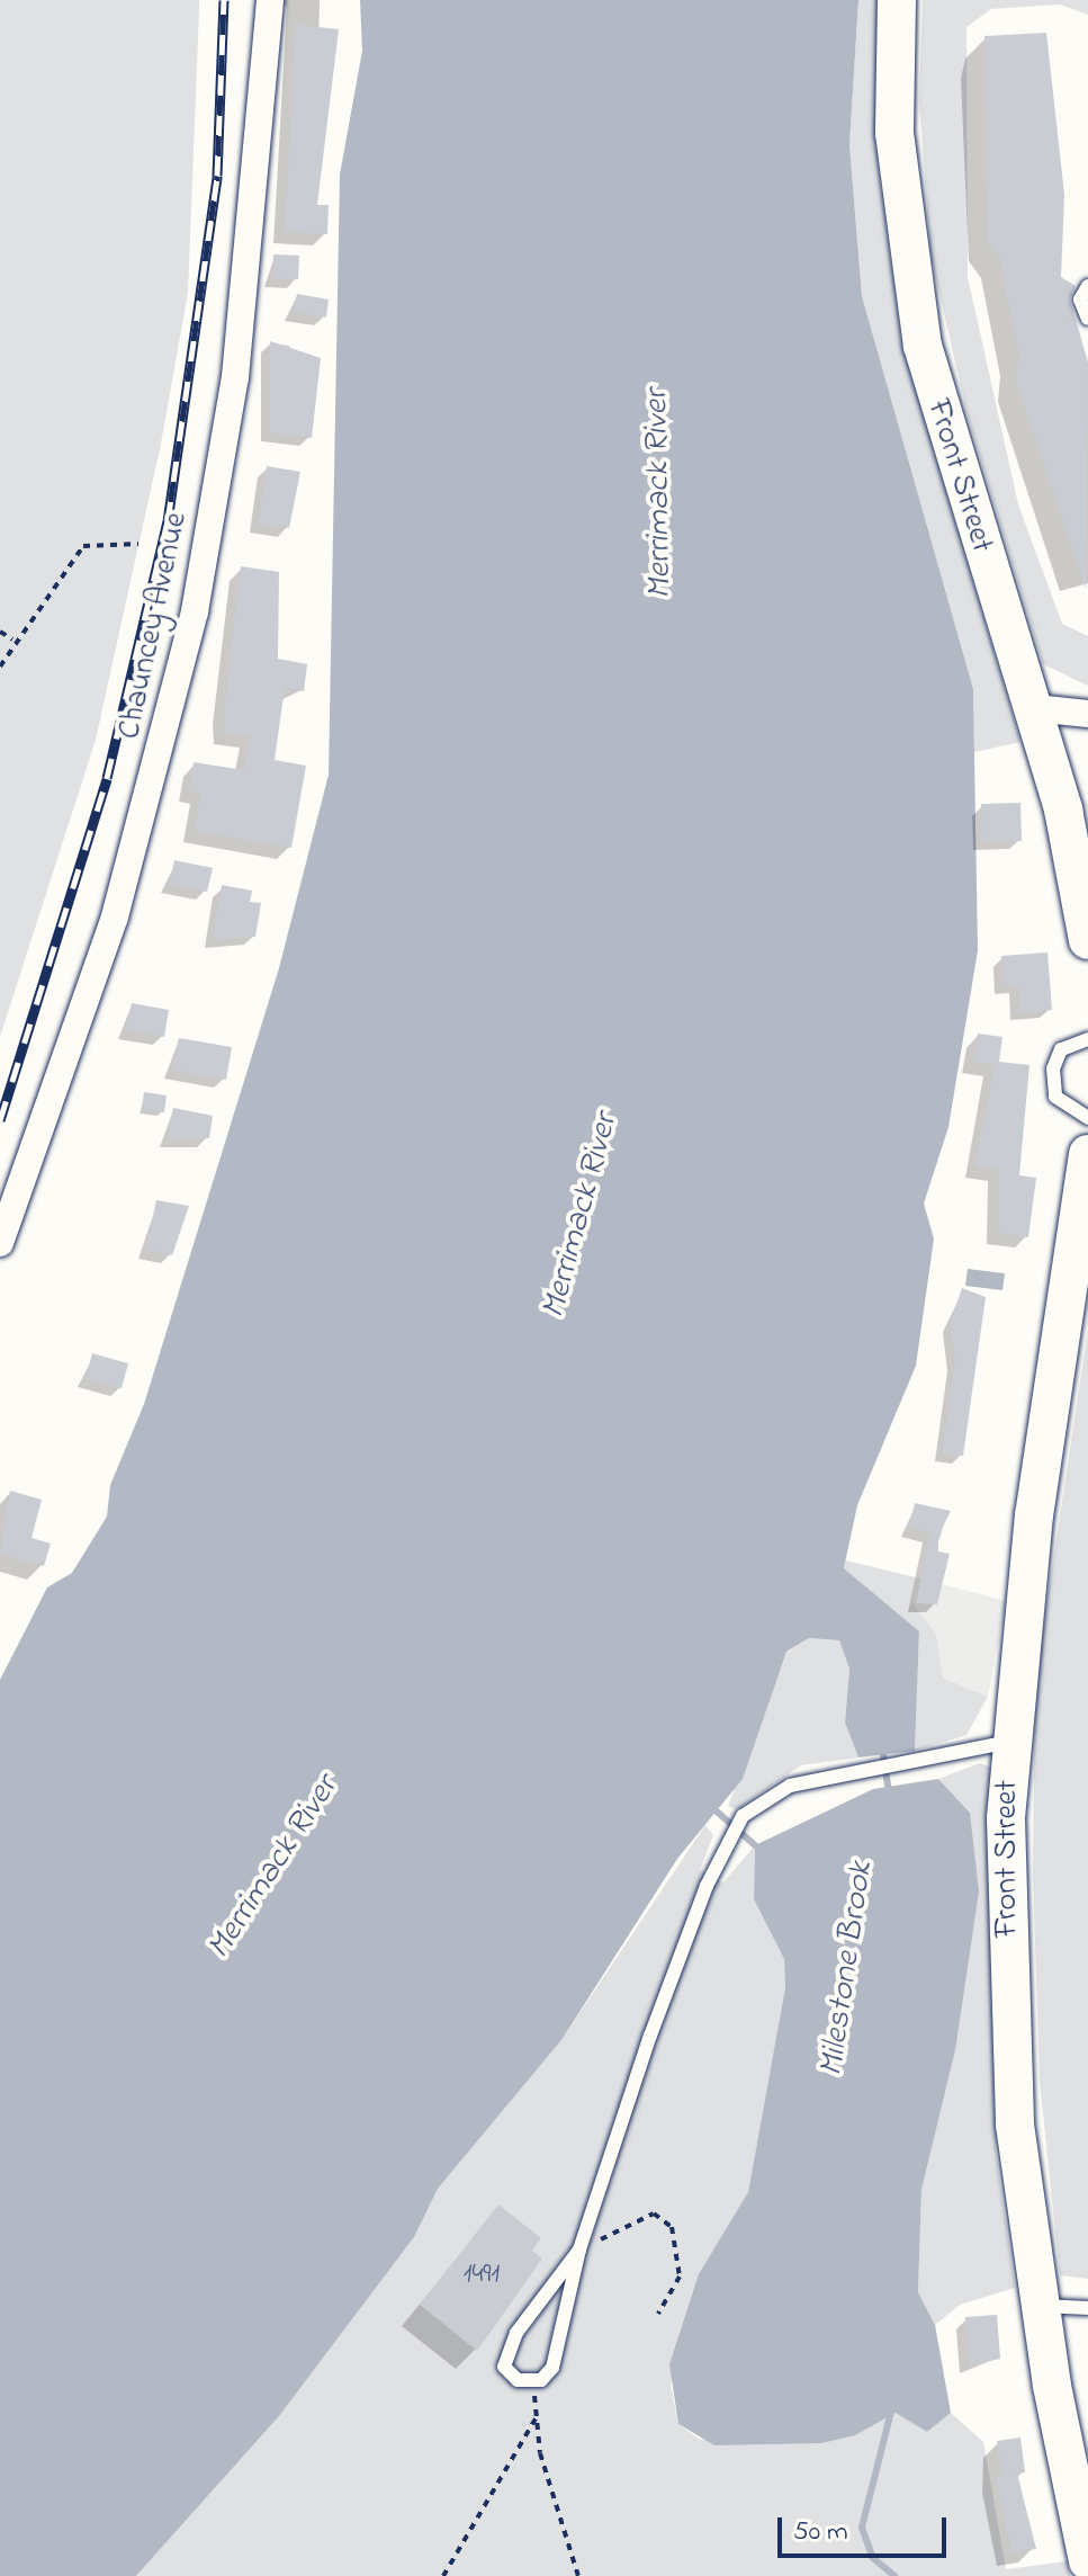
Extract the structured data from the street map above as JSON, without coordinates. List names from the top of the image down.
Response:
{
  "streets": {
    "main road": ["Front Street"],
    "street": ["Chauncey Avenue"]
  },
  "water": ["Merrimack River", "Milestone Brook"],
  "house_numbers": ["1491"],
  "scale_bar": "50 m"
}
